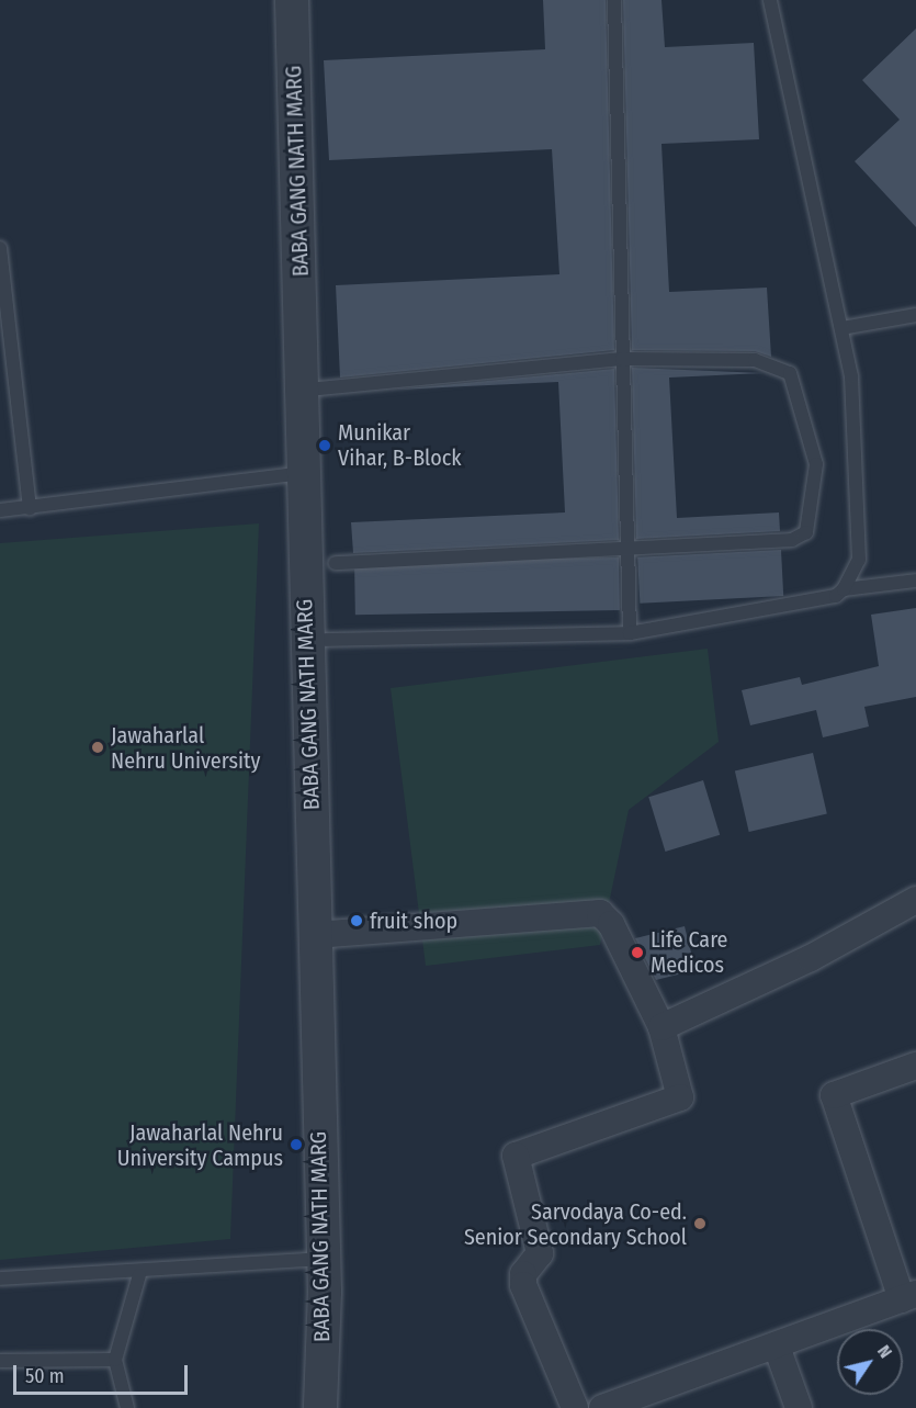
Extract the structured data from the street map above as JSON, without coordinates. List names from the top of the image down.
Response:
{
  "streets": {
    "street": ["BABA GANG NATH MARG"]
  },
  "places": [
    "Munikar Vihar, B-Block",
    "Jawaharlal Nehru University",
    "fruit shop",
    "Life Care Medicos",
    "Jawaharlal Nehru University Campus",
    "Sarvodaya Co-ed. Senior Secondary School"
  ],
  "scale_bar": "50 m",
  "north": "top right"
}
